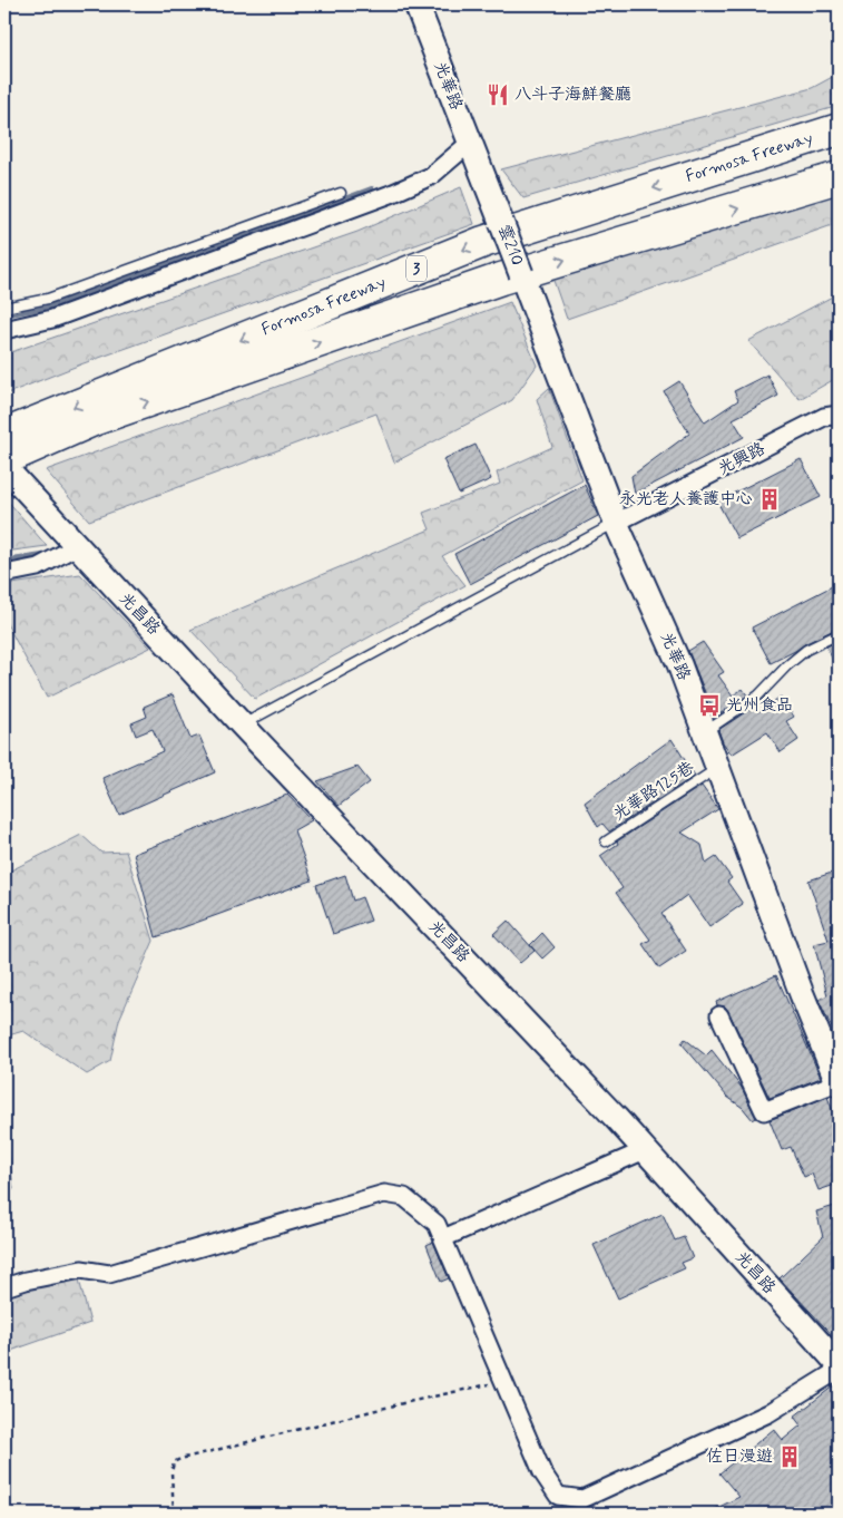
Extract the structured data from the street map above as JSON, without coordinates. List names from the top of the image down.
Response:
{
  "streets": {
    "highway": ["Formosa Freeway", "3"],
    "street": [
      "光華路",
      "雲210",
      "光興路",
      "光昌路"
    ],
    "lane": ["光華路125巷"]
  },
  "crossings": [
    ["光華路", "雲210"],
    ["光華路", "光興路"],
    ["光華路", "光華路125巷"]
  ],
  "places": {
    "restaurant": ["八斗子海鮮餐廳"],
    "building": ["永光老人養護中心", "佐日漫遊"],
    "bus stop": ["光州食品"]
  }
}
